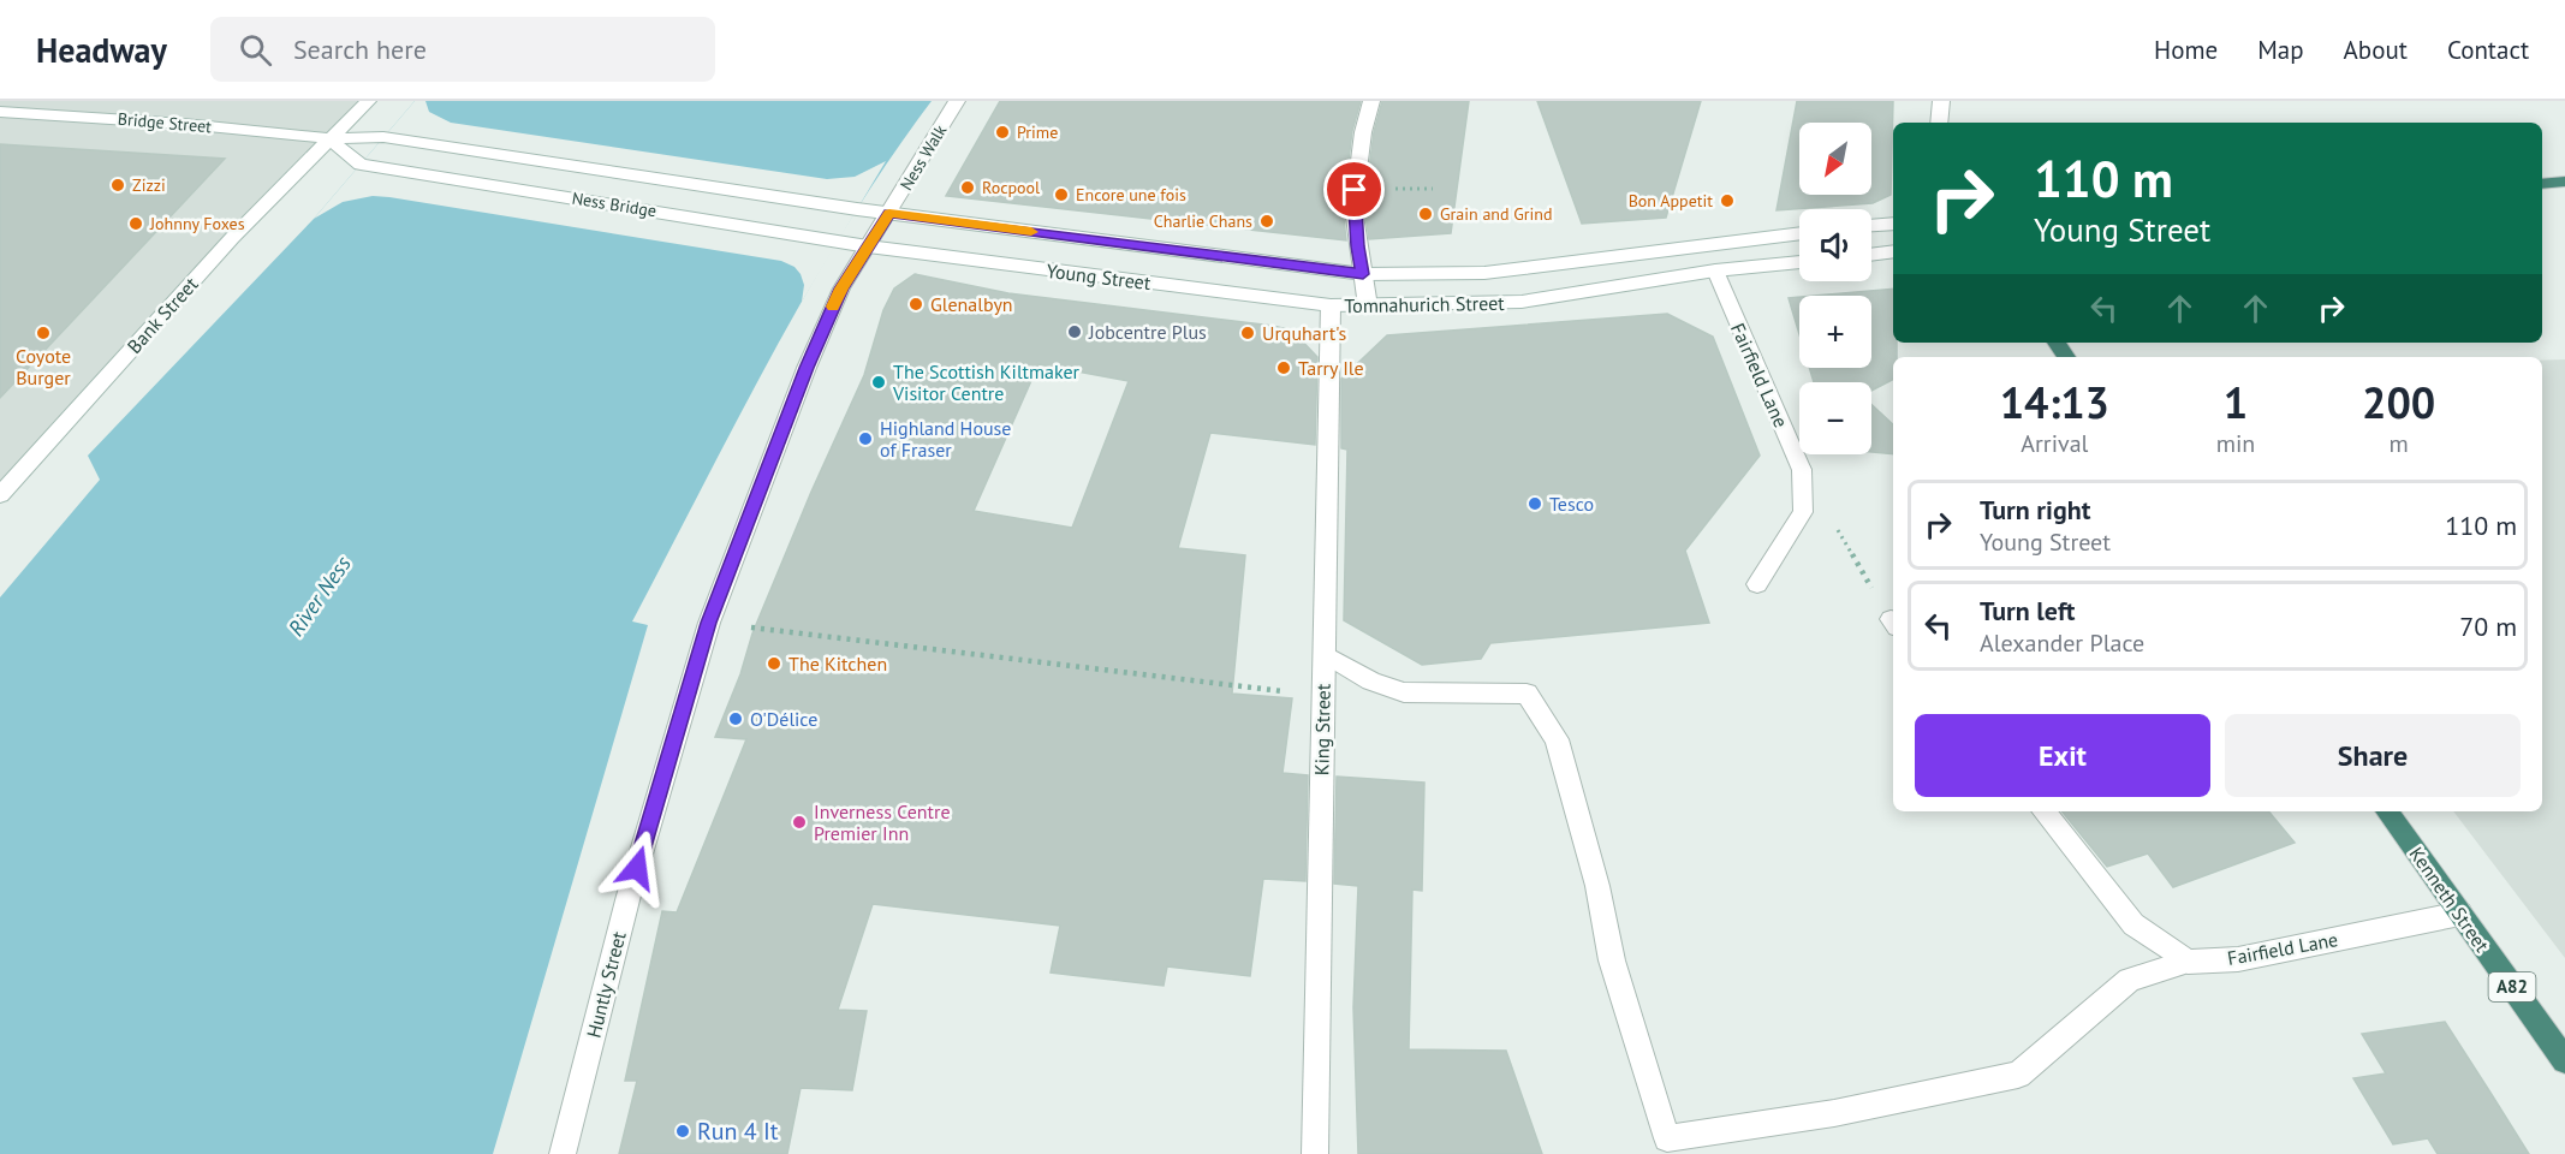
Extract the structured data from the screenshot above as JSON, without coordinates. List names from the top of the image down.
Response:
{
  "streets": {
    "highway": ["Kenneth Street", "A82"],
    "main road": [
      "Bridge Street",
      "Ness Walk",
      "Ness Bridge",
      "Young Street",
      "Tomnahurich Street",
      "Bank Street",
      "Fairfield Lane",
      "King Street",
      "Huntly Street"
    ]
  },
  "crossings": [
    ["Bridge Street", "Ness Bridge"],
    ["Bridge Street", "Bank Street"],
    ["Ness Walk", "Ness Bridge"],
    ["Ness Walk", "Young Street"],
    ["Ness Walk", "Huntly Street"],
    ["Ness Bridge", "Young Street"],
    ["Ness Bridge", "Bank Street"],
    ["Ness Bridge", "Huntly Street"],
    ["Young Street", "Tomnahurich Street"],
    ["Young Street", "King Street"],
    ["Young Street", "Huntly Street"],
    ["Tomnahurich Street", "Fairfield Lane"],
    ["Tomnahurich Street", "King Street"],
    ["Fairfield Lane", "King Street"],
    ["Fairfield Lane", "Kenneth Street"]
  ],
  "water": ["River Ness"],
  "places": [
    "Prime",
    "Zizzi",
    "Rocpool",
    "Encore une fois",
    "Bon Appetit",
    "Grain and Grind",
    "Charlie Chans",
    "Johnny Foxes",
    "Glenalbyn",
    "Jobcentre Plus",
    "Coyote Burger",
    "Urquhart's",
    "Tarry Ile",
    "The Scottish Kiltmaker Visitor Centre",
    "Highland House of Fraser",
    "Tesco",
    "The Kitchen",
    "O'Délice",
    "Inverness Centre Premier Inn",
    "Run 4 It"
  ],
  "north": "bottom left",
  "page": {
    "header": "Headway",
    "search": "Search here",
    "nav": [
      "Home",
      "Map",
      "About",
      "Contact"
    ],
    "map_buttons": ["+", "−"],
    "turn": ["110 m", "Young Street"],
    "eta": [
      "14:13",
      "Arrival",
      "1",
      "min",
      "200",
      "m"
    ],
    "list": [
      {
        "name": "Turn right",
        "note": "Young Street",
        "value": "110 m"
      },
      {
        "name": "Turn left",
        "note": "Alexander Place",
        "value": "70 m"
      }
    ],
    "buttons": ["Exit", "Share"]
  }
}
